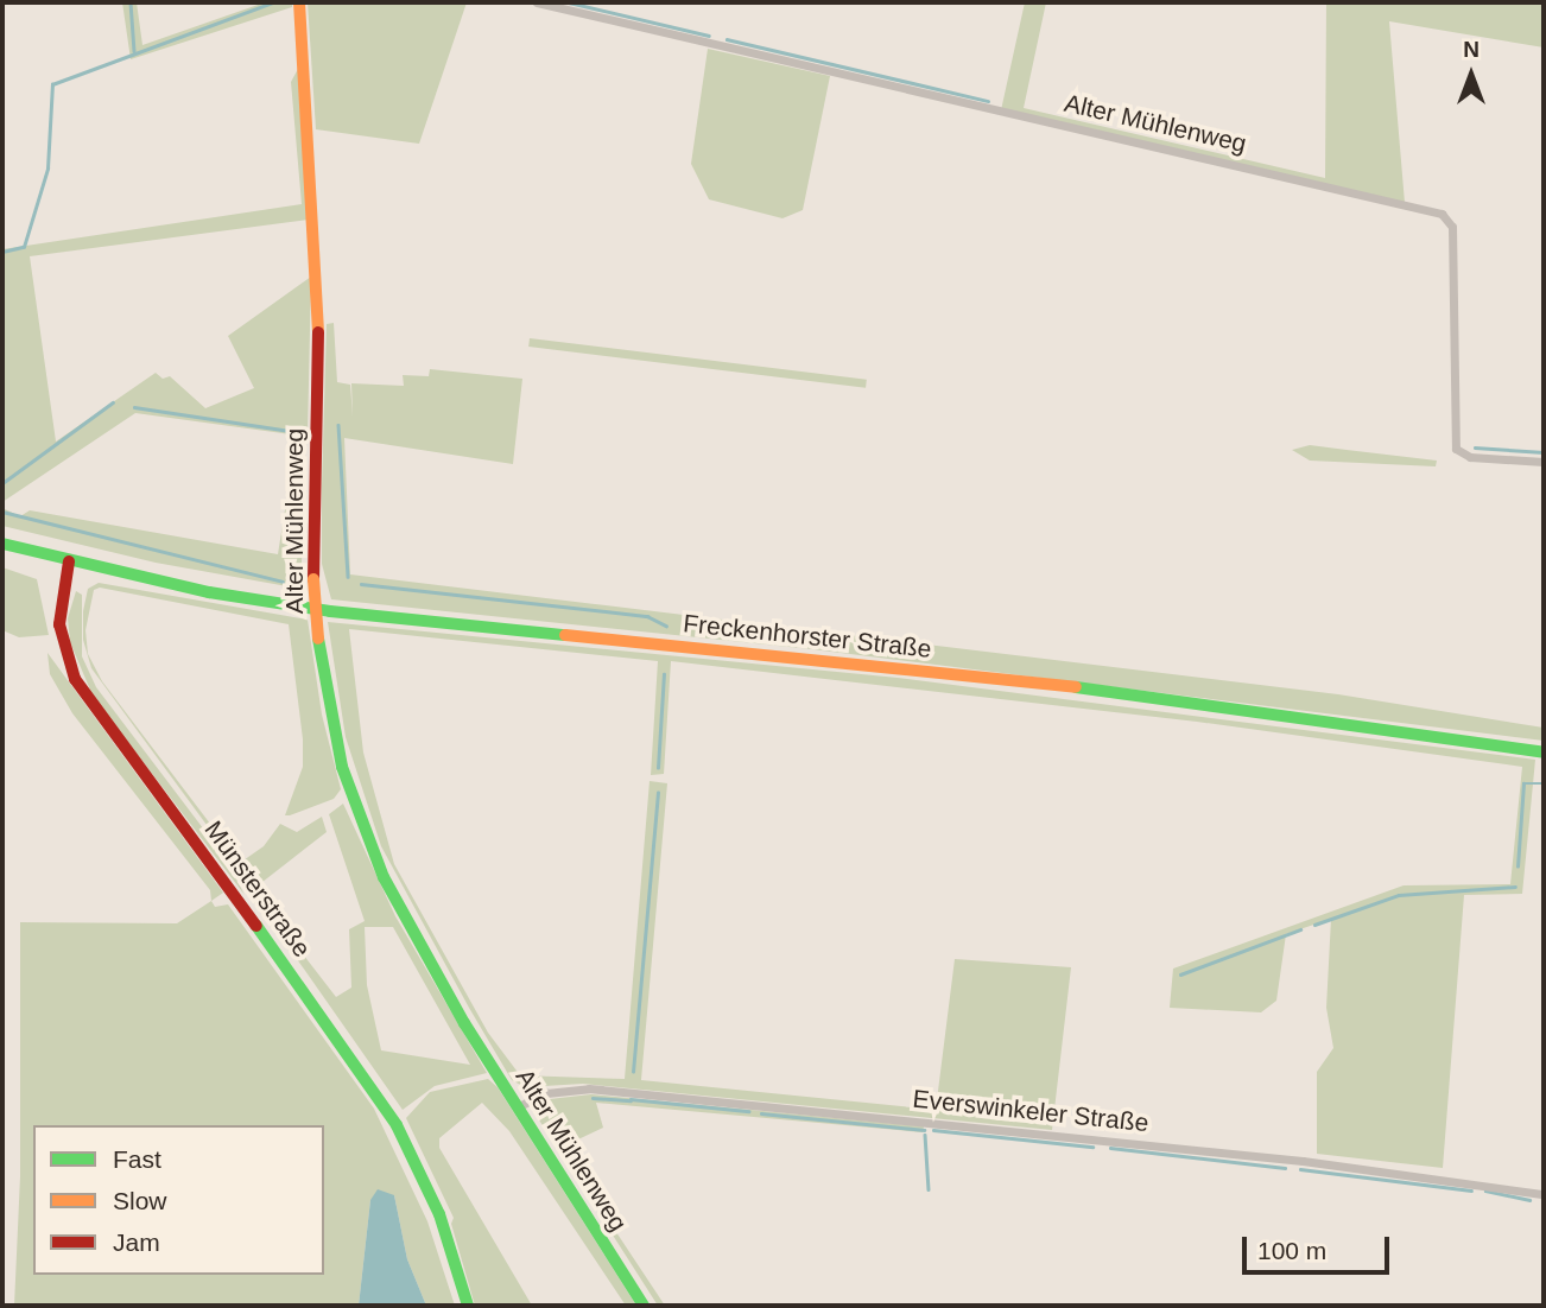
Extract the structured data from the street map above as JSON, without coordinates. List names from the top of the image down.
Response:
{
  "streets": {
    "main road": ["Alter Mühlenweg", "Freckenhorster Straße", "Münsterstraße"],
    "street": ["Everswinkeler Straße"]
  },
  "crossings": [
    ["Alter Mühlenweg", "Everswinkeler Straße"],
    ["Freckenhorster Straße", "Münsterstraße"]
  ],
  "legend": ["Fast", "Slow", "Jam"],
  "scale_bar": "100 m",
  "north": "top"
}
